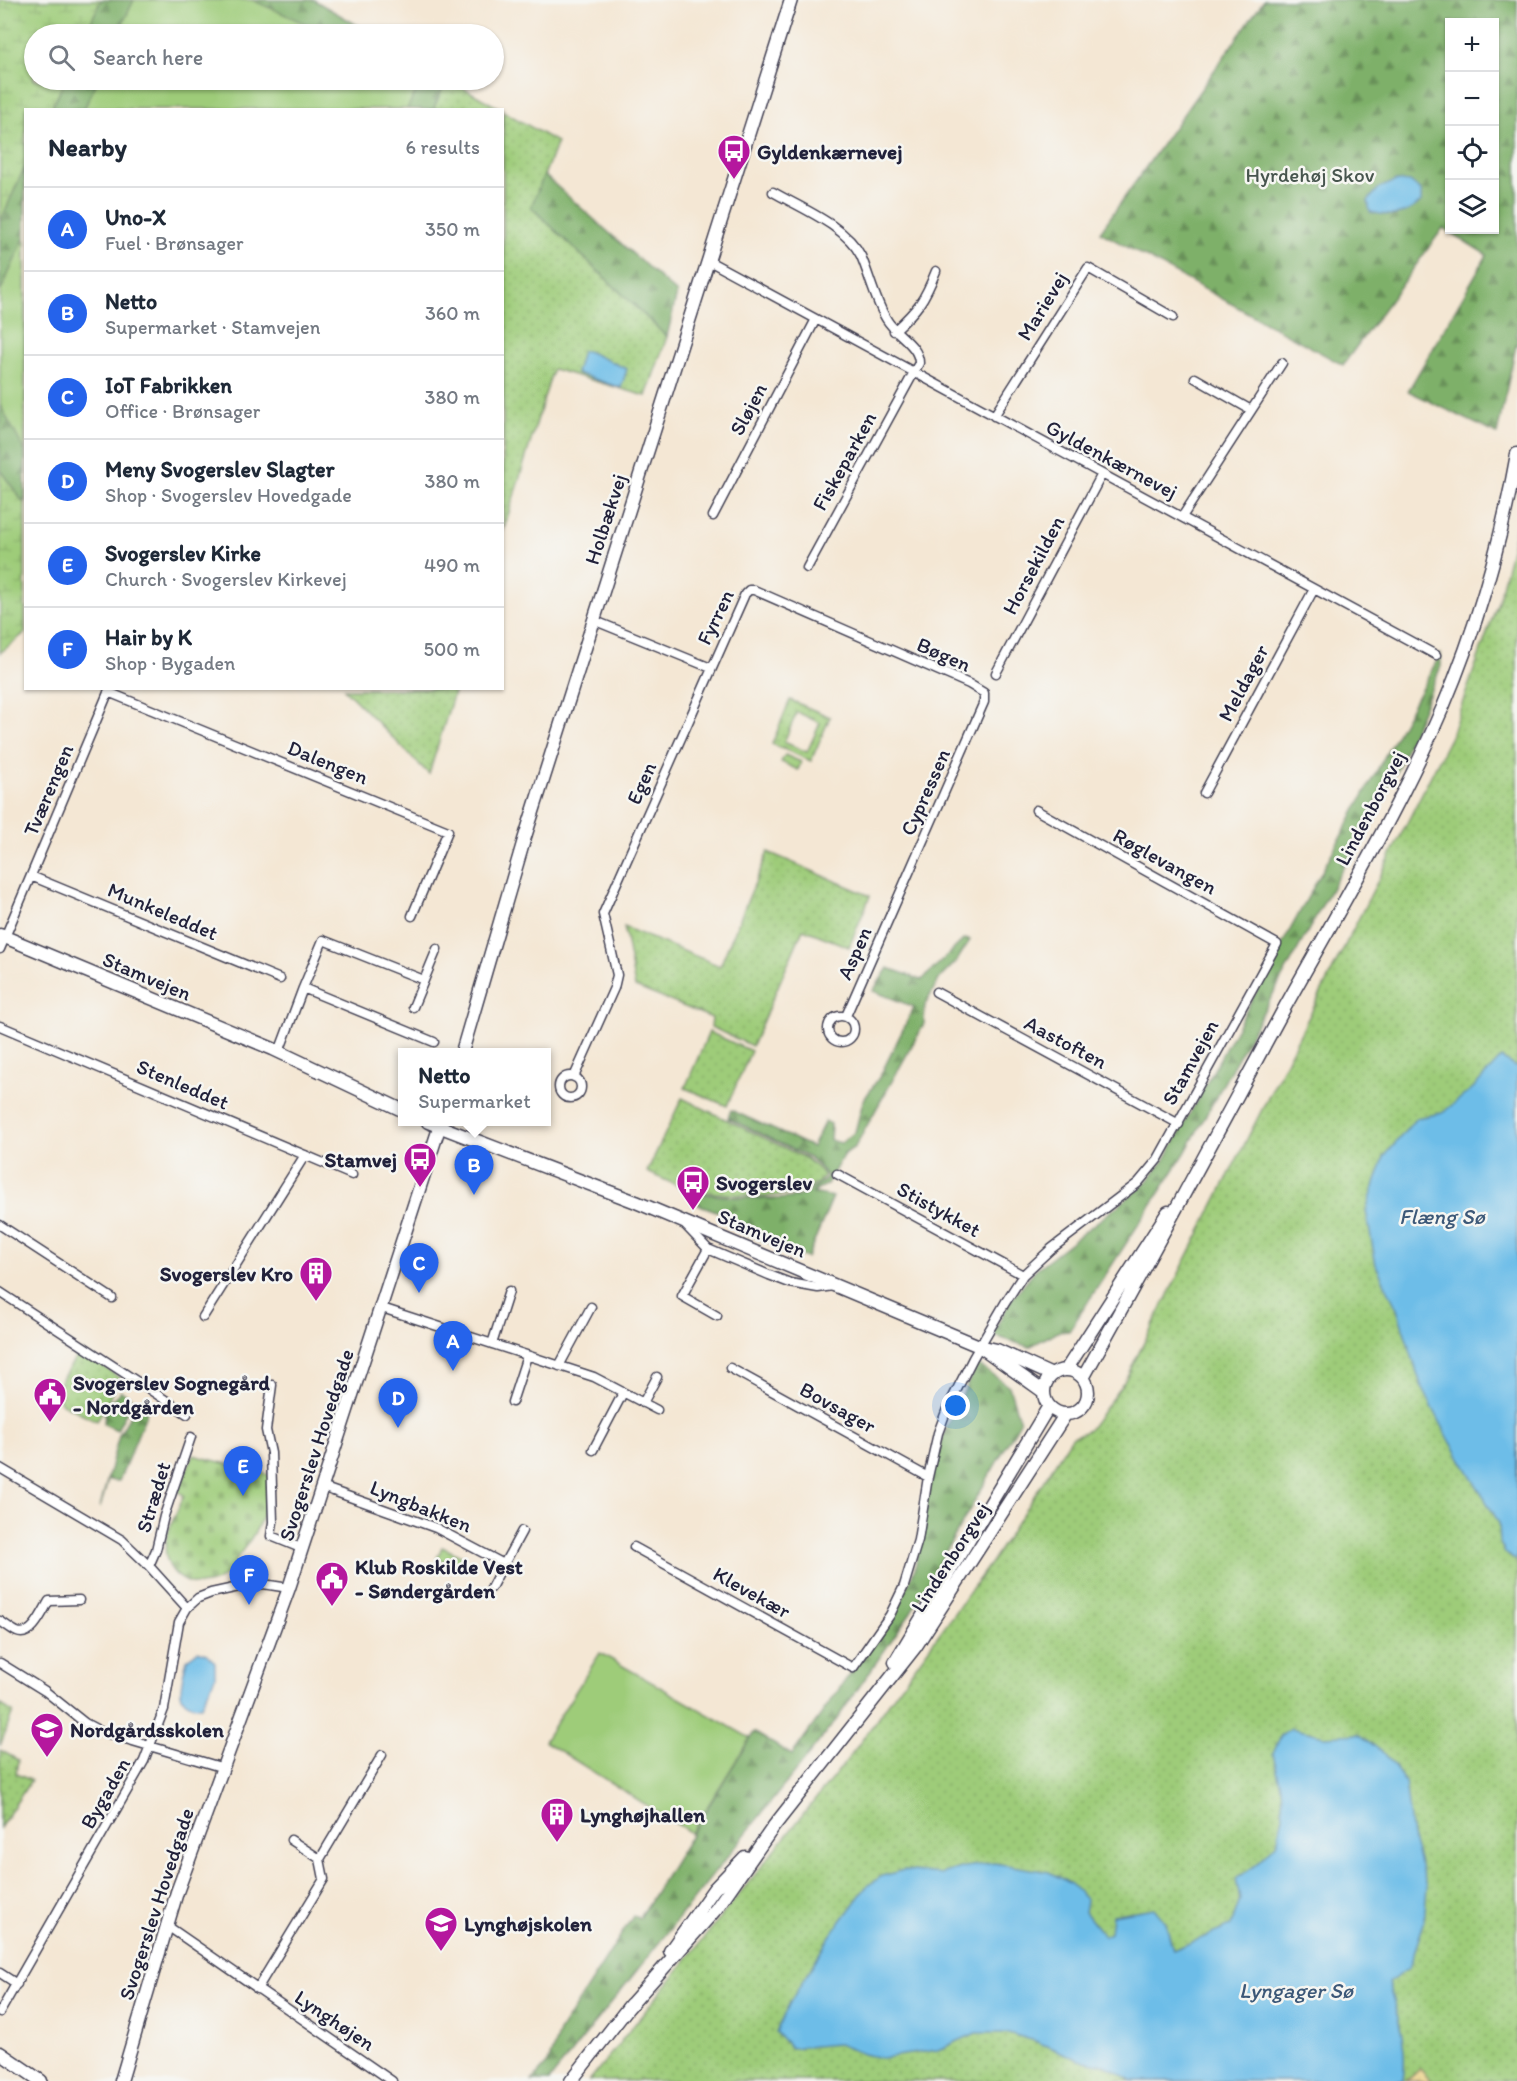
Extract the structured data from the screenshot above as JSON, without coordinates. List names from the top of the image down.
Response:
{
  "streets": {
    "street": [
      "Marievej",
      "Sløjen",
      "Gyldenkærnevej",
      "Fiskeparken",
      "Holbækvej",
      "Horsekilden",
      "Fyrren",
      "Bøgen",
      "Meldager",
      "Dalengen",
      "Egen",
      "Tværengen",
      "Cypressen",
      "Lindenborgvej",
      "Røglevangen",
      "Munkeleddet",
      "Aspen",
      "Stamvejen",
      "Aastoften",
      "Stenleddet",
      "Stistykket",
      "Bovsager",
      "Svogerslev Hovedgade",
      "Strædet",
      "Lyngbakken",
      "Klevekær",
      "Bygaden",
      "Lynghøjen"
    ]
  },
  "crossings": [
    ["Marievej", "Gyldenkærnevej"],
    ["Sløjen", "Gyldenkærnevej"],
    ["Gyldenkærnevej", "Fiskeparken"],
    ["Gyldenkærnevej", "Holbækvej"],
    ["Gyldenkærnevej", "Horsekilden"],
    ["Gyldenkærnevej", "Meldager"],
    ["Holbækvej", "Fyrren"],
    ["Fyrren", "Bøgen"],
    ["Fyrren", "Egen"],
    ["Bøgen", "Cypressen"],
    ["Dalengen", "Tværengen"],
    ["Tværengen", "Munkeleddet"],
    ["Tværengen", "Stamvejen"],
    ["Cypressen", "Aspen"],
    ["Lindenborgvej", "Stamvejen"],
    ["Røglevangen", "Stamvejen"],
    ["Stamvejen", "Aastoften"],
    ["Stamvejen", "Stistykket"],
    ["Stamvejen", "Bovsager"],
    ["Stamvejen", "Klevekær"],
    ["Svogerslev Hovedgade", "Lyngbakken"],
    ["Svogerslev Hovedgade", "Lynghøjen"]
  ],
  "water": ["Flæng Sø", "Lyngager Sø"],
  "parks": ["Hyrdehøj Skov"],
  "places": {
    "bus stop": ["Gyldenkærnevej", "Stamvej", "Svogerslev"],
    "building": ["Svogerslev Kro", "Lynghøjhallen"],
    "public building": ["Svogerslev Sognegård - Nordgården", "Klub Roskilde Vest - Søndergården"],
    "school or university": ["Nordgårdsskolen", "Lynghøjskolen"]
  },
  "page": {
    "map_buttons": ["+", "−"],
    "search": "Search here",
    "heading": ["Nearby", "6 results"],
    "list": [
      {
        "mark": "A",
        "name": "Uno-X",
        "note": "Fuel · Brønsager",
        "value": "350 m"
      },
      {
        "mark": "B",
        "name": "Netto",
        "note": "Supermarket · Stamvejen",
        "value": "360 m"
      },
      {
        "mark": "C",
        "name": "IoT Fabrikken",
        "note": "Office · Brønsager",
        "value": "380 m"
      },
      {
        "mark": "D",
        "name": "Meny Svogerslev Slagter",
        "note": "Shop · Svogerslev Hovedgade",
        "value": "380 m"
      },
      {
        "mark": "E",
        "name": "Svogerslev Kirke",
        "note": "Church · Svogerslev Kirkevej",
        "value": "490 m"
      },
      {
        "mark": "F",
        "name": "Hair by K",
        "note": "Shop · Bygaden",
        "value": "500 m"
      }
    ],
    "popup": ["Netto", "Supermarket"],
    "pins": [
      "B",
      "C",
      "A",
      "D",
      "E",
      "F"
    ]
  }
}
